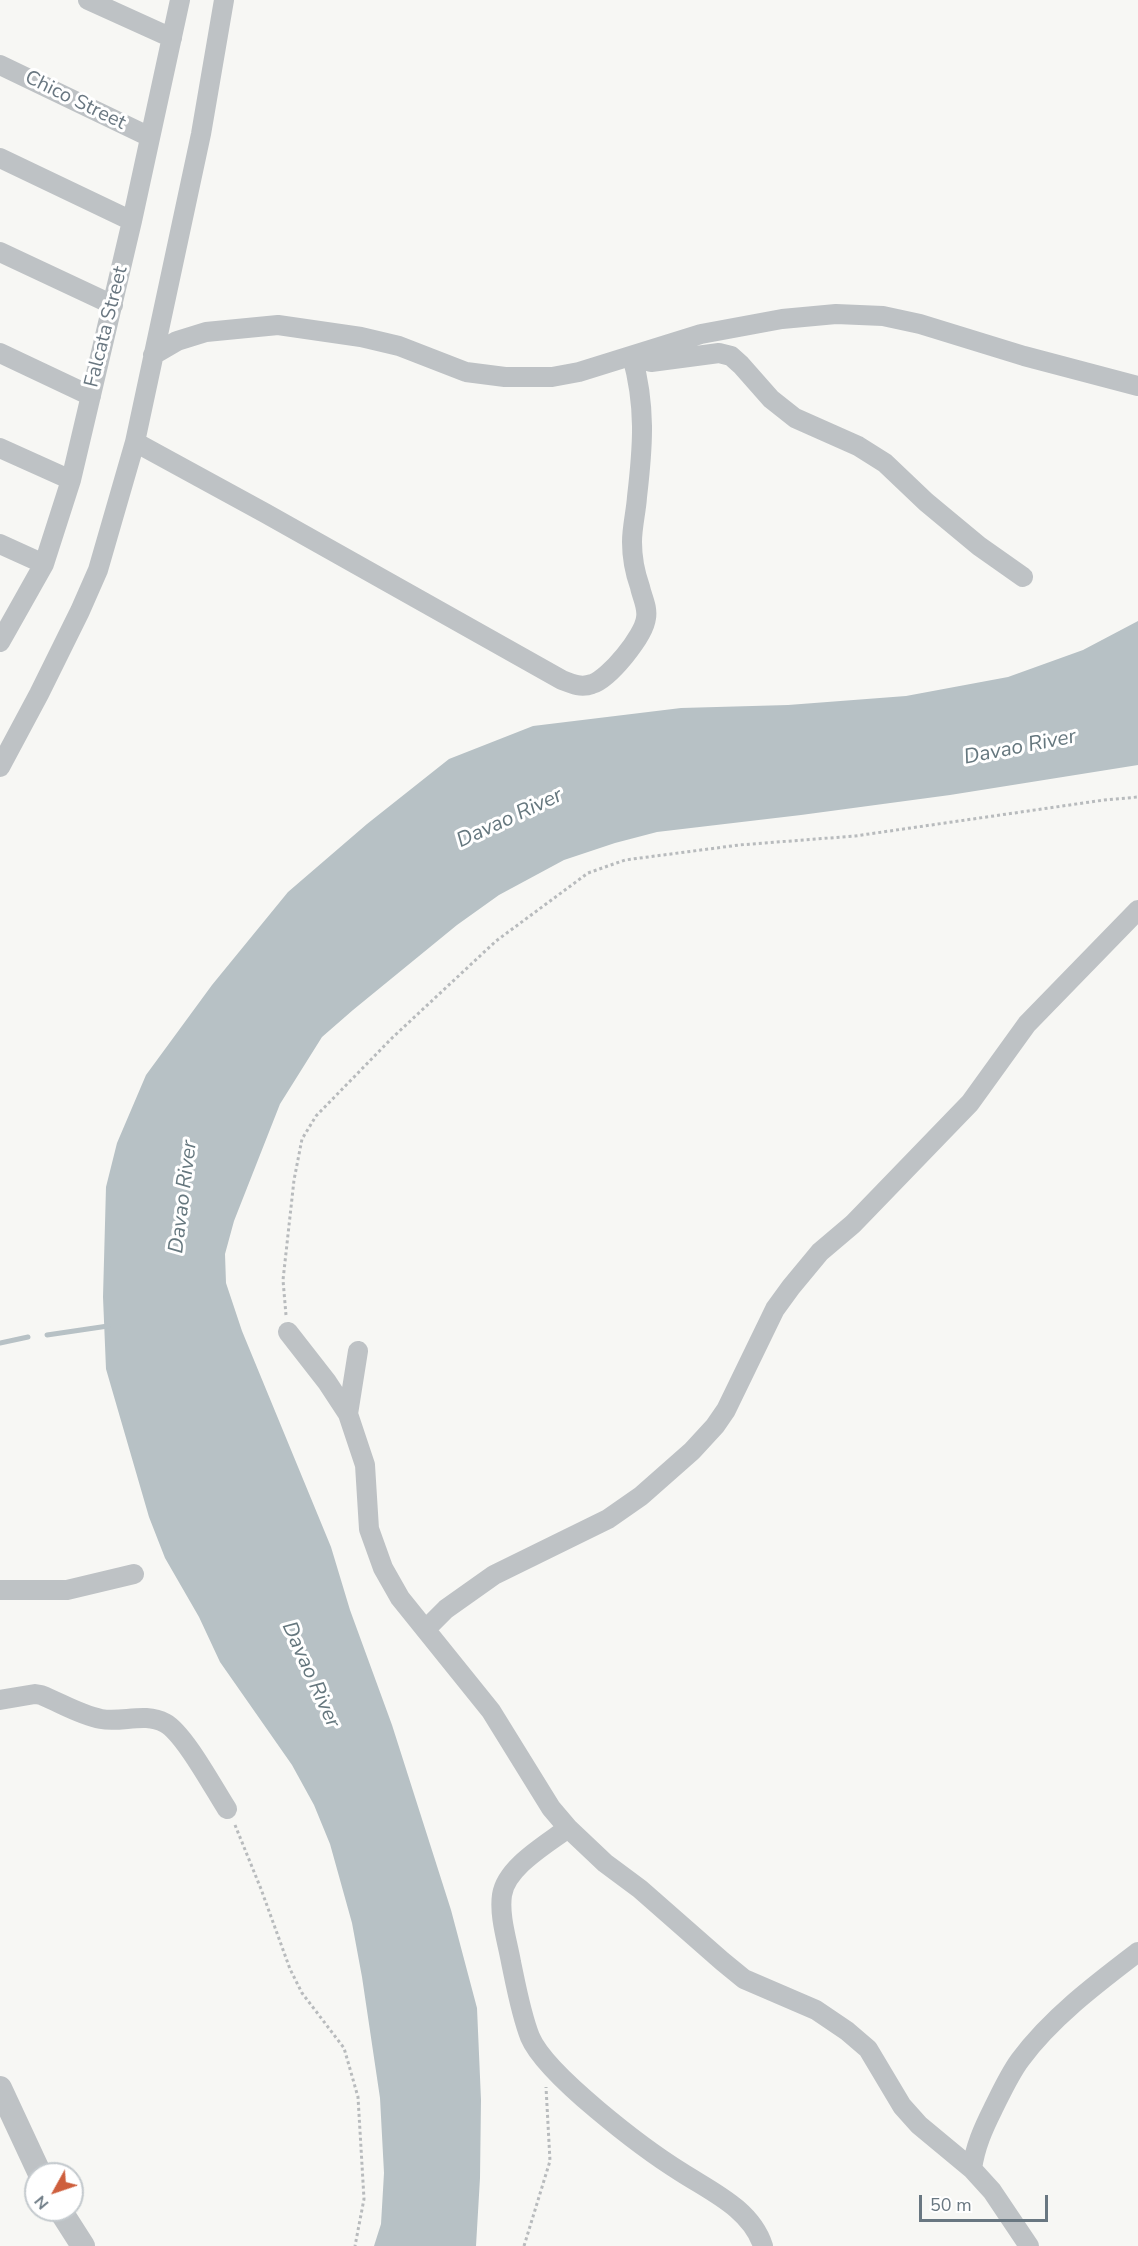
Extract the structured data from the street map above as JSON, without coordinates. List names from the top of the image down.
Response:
{
  "streets": {
    "street": ["Chico Street", "Falcata Street"]
  },
  "crossings": [
    ["Chico Street", "Falcata Street"]
  ],
  "water": ["Davao River"],
  "scale_bar": "50 m",
  "north": "bottom left"
}
